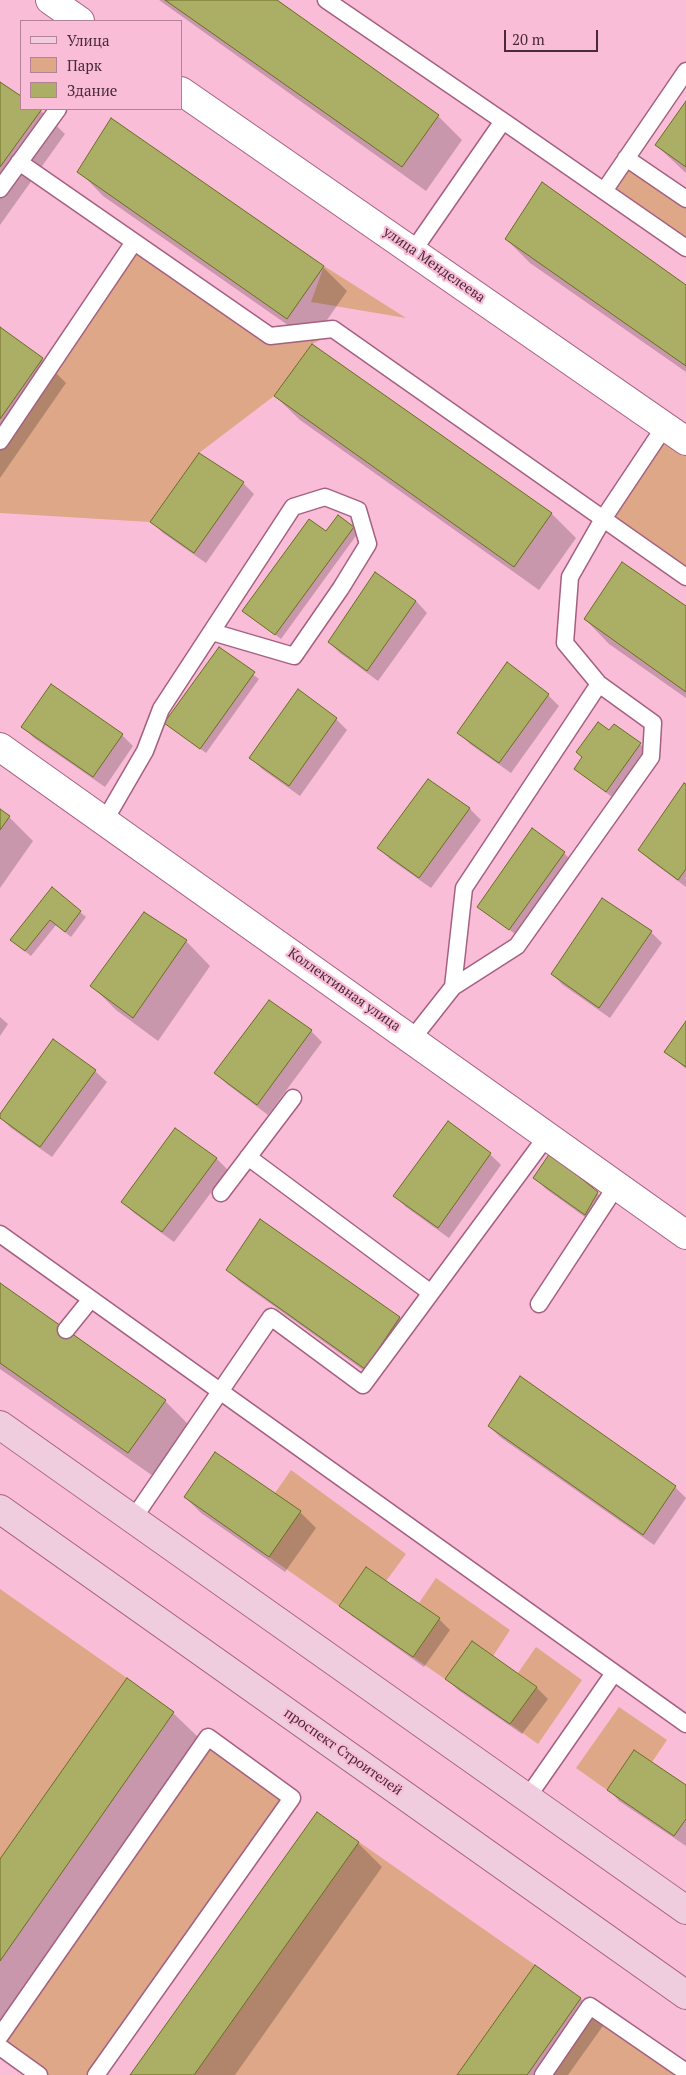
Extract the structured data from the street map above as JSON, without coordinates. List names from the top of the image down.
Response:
{
  "streets": {
    "main road": ["проспект Строителей"],
    "street": ["улица Менделеева", "Коллективная улица"]
  },
  "legend": ["Улица", "Парк", "Здание"],
  "scale_bar": "20 m"
}
